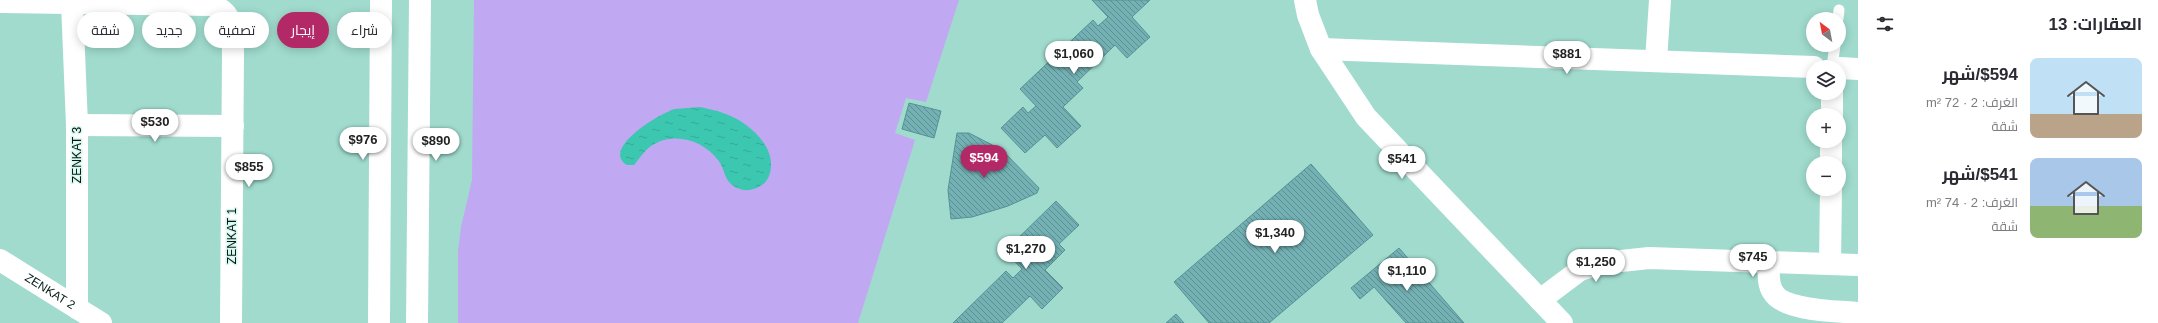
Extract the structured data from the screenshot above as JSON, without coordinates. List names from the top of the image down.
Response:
{
  "streets": {
    "street": ["ZENKAT 3", "ZENKAT 1", "ZENKAT 2"]
  },
  "crossings": [
    ["ZENKAT 3", "ZENKAT 1"],
    ["ZENKAT 3", "ZENKAT 2"]
  ],
  "north": "top left",
  "page": {
    "heading": "العقارات: 13",
    "map_buttons": ["+", "−"],
    "chip": [
      "شراء",
      "إيجار",
      "تصفية",
      "جديد",
      "شقة"
    ],
    "price": [
      "$1,060",
      "$881",
      "$530",
      "$976",
      "$890",
      "$594",
      "$541",
      "$855",
      "$1,340",
      "$1,270",
      "$745",
      "$1,250",
      "$1,110"
    ],
    "list": [
      {
        "name": "$594/شهر",
        "note": "الغرف: 2 · 72 m² · شقة"
      },
      {
        "name": "$541/شهر",
        "note": "الغرف: 2 · 74 m² · شقة"
      }
    ]
  }
}
